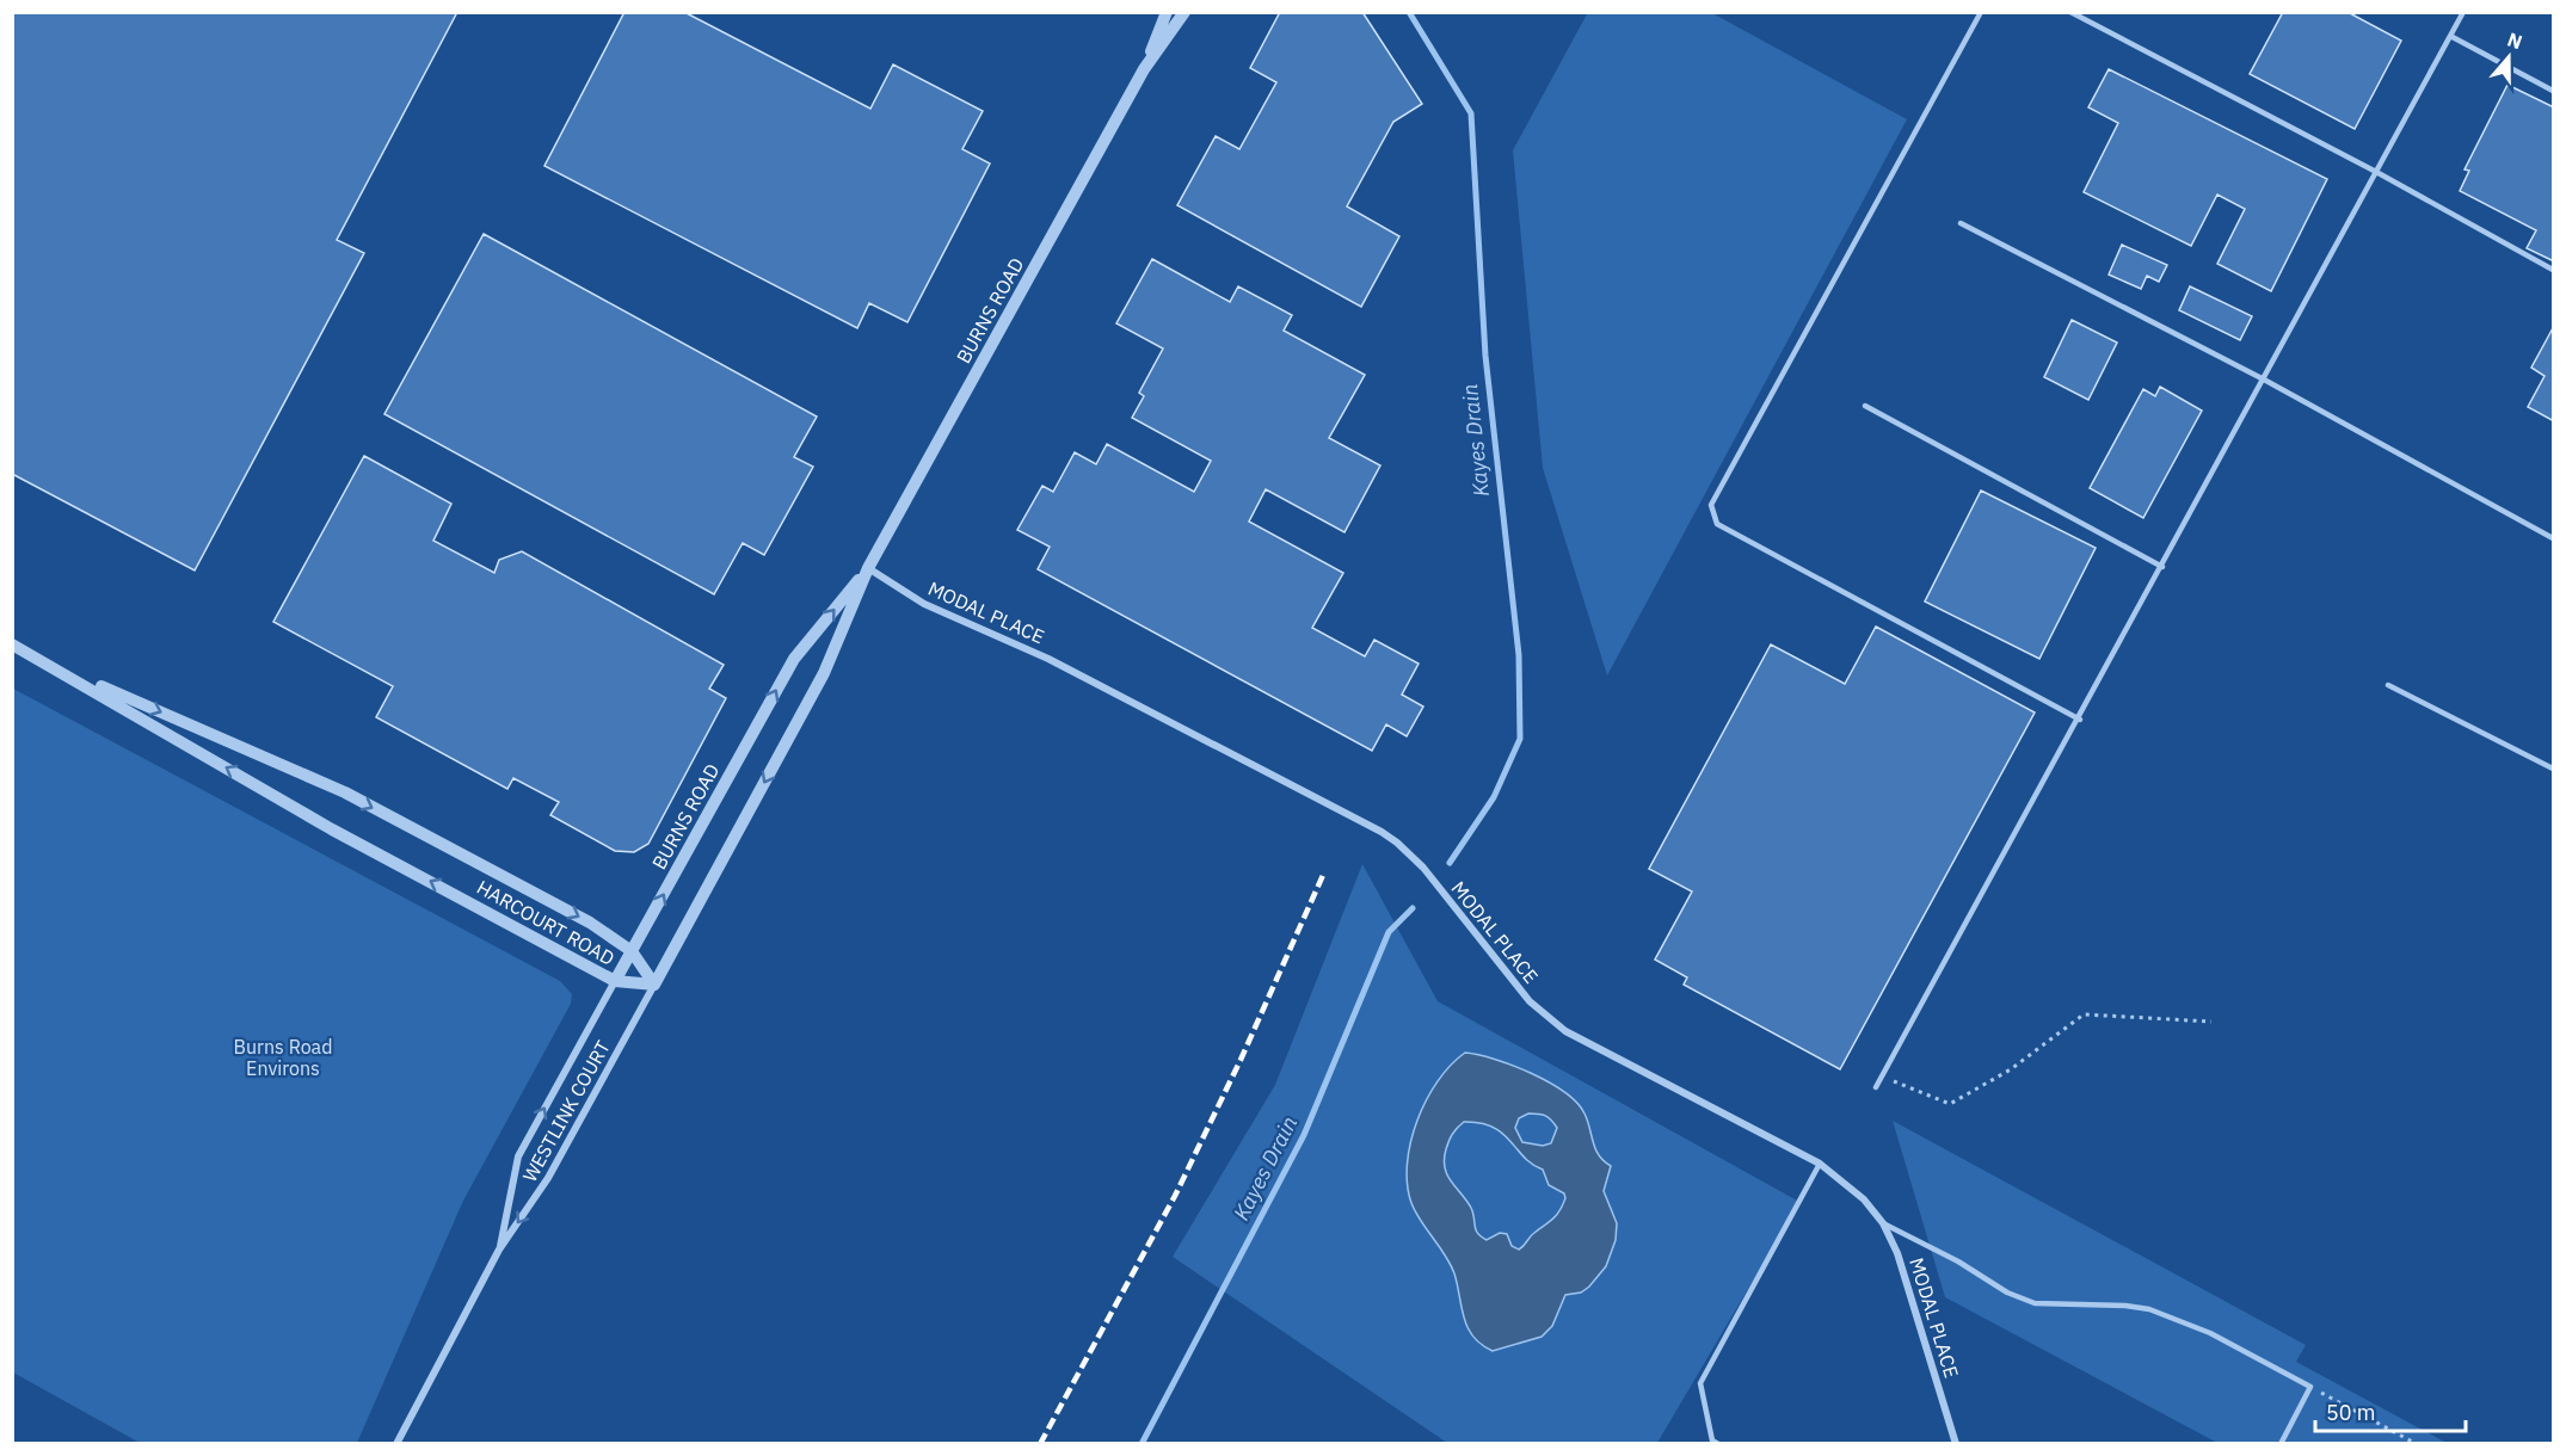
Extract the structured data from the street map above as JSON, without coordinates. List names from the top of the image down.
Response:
{
  "streets": {
    "street": [
      "BURNS ROAD",
      "MODAL PLACE",
      "HARCOURT ROAD",
      "WESTLINK COURT"
    ]
  },
  "crossings": [
    ["BURNS ROAD", "MODAL PLACE"],
    ["BURNS ROAD", "HARCOURT ROAD"],
    ["BURNS ROAD", "WESTLINK COURT"],
    ["HARCOURT ROAD", "WESTLINK COURT"]
  ],
  "water": ["Kayes Drain"],
  "parks": ["Burns Road Environs"],
  "scale_bar": "50 m",
  "north": "top"
}
